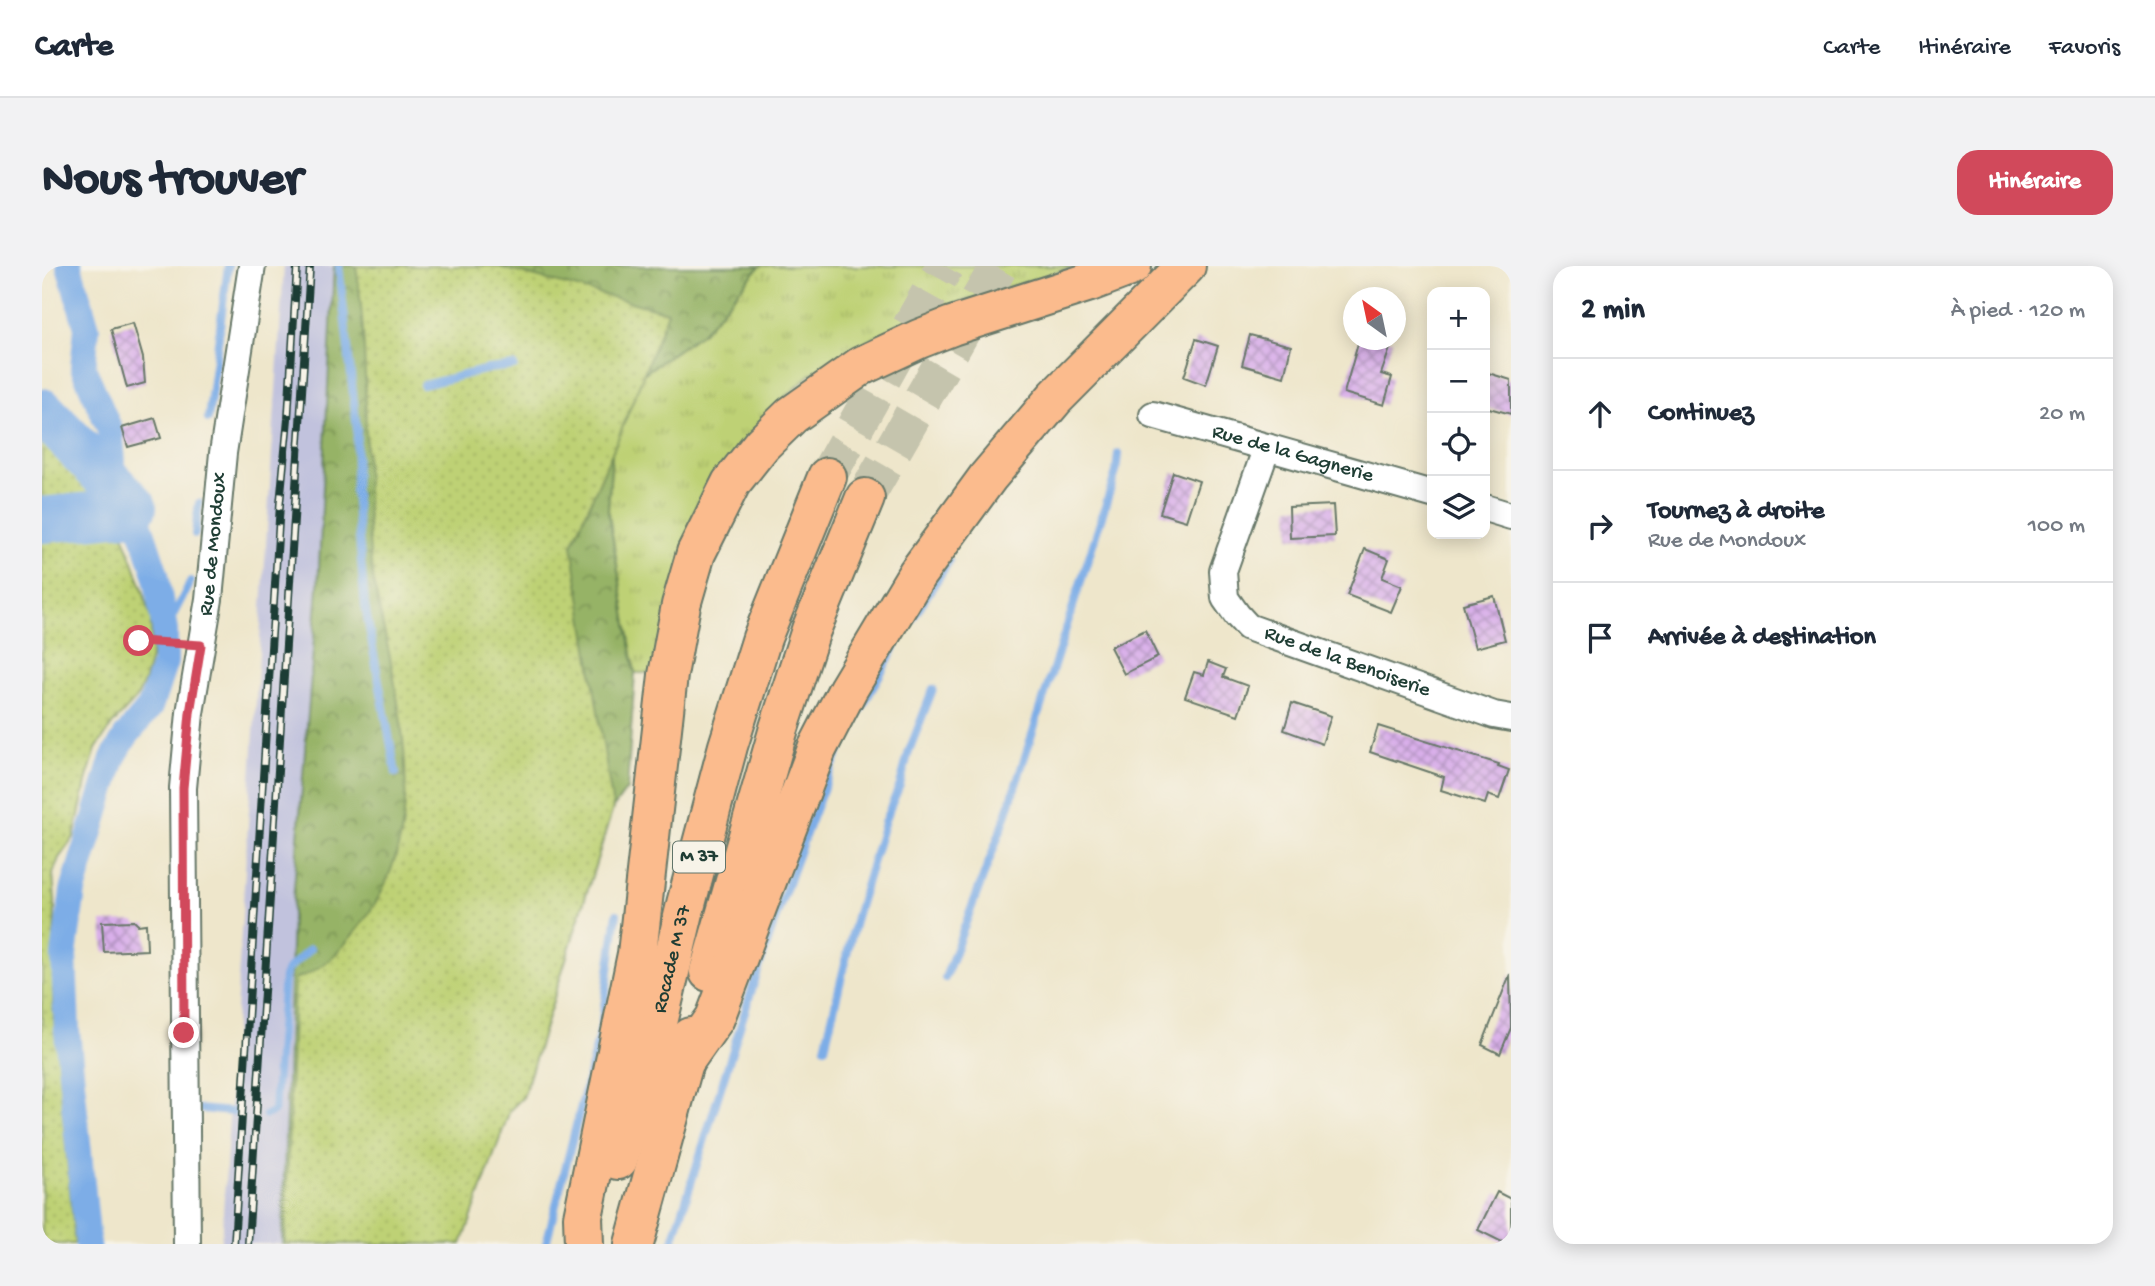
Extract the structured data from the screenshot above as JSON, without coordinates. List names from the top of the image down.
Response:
{
  "streets": {
    "highway": ["M 37", "Rocade M 37"],
    "street": ["Rue de la Gagnerie", "Rue de Mondoux", "Rue de la Benoiserie"]
  },
  "crossings": [
    ["Rue de la Gagnerie", "Rue de la Benoiserie"]
  ],
  "north": "top left",
  "page": {
    "header": "Carte",
    "nav": ["Carte", "Itinéraire", "Favoris"],
    "buttons": "Itinéraire",
    "title": "Nous trouver",
    "heading": ["2 min", "À pied · 120 m"],
    "map_buttons": ["+", "−"],
    "list": [
      ["Continuez", "20 m"],
      ["Tournez à droite", "Rue de Mondoux", "100 m"],
      "Arrivée à destination"
    ]
  }
}
